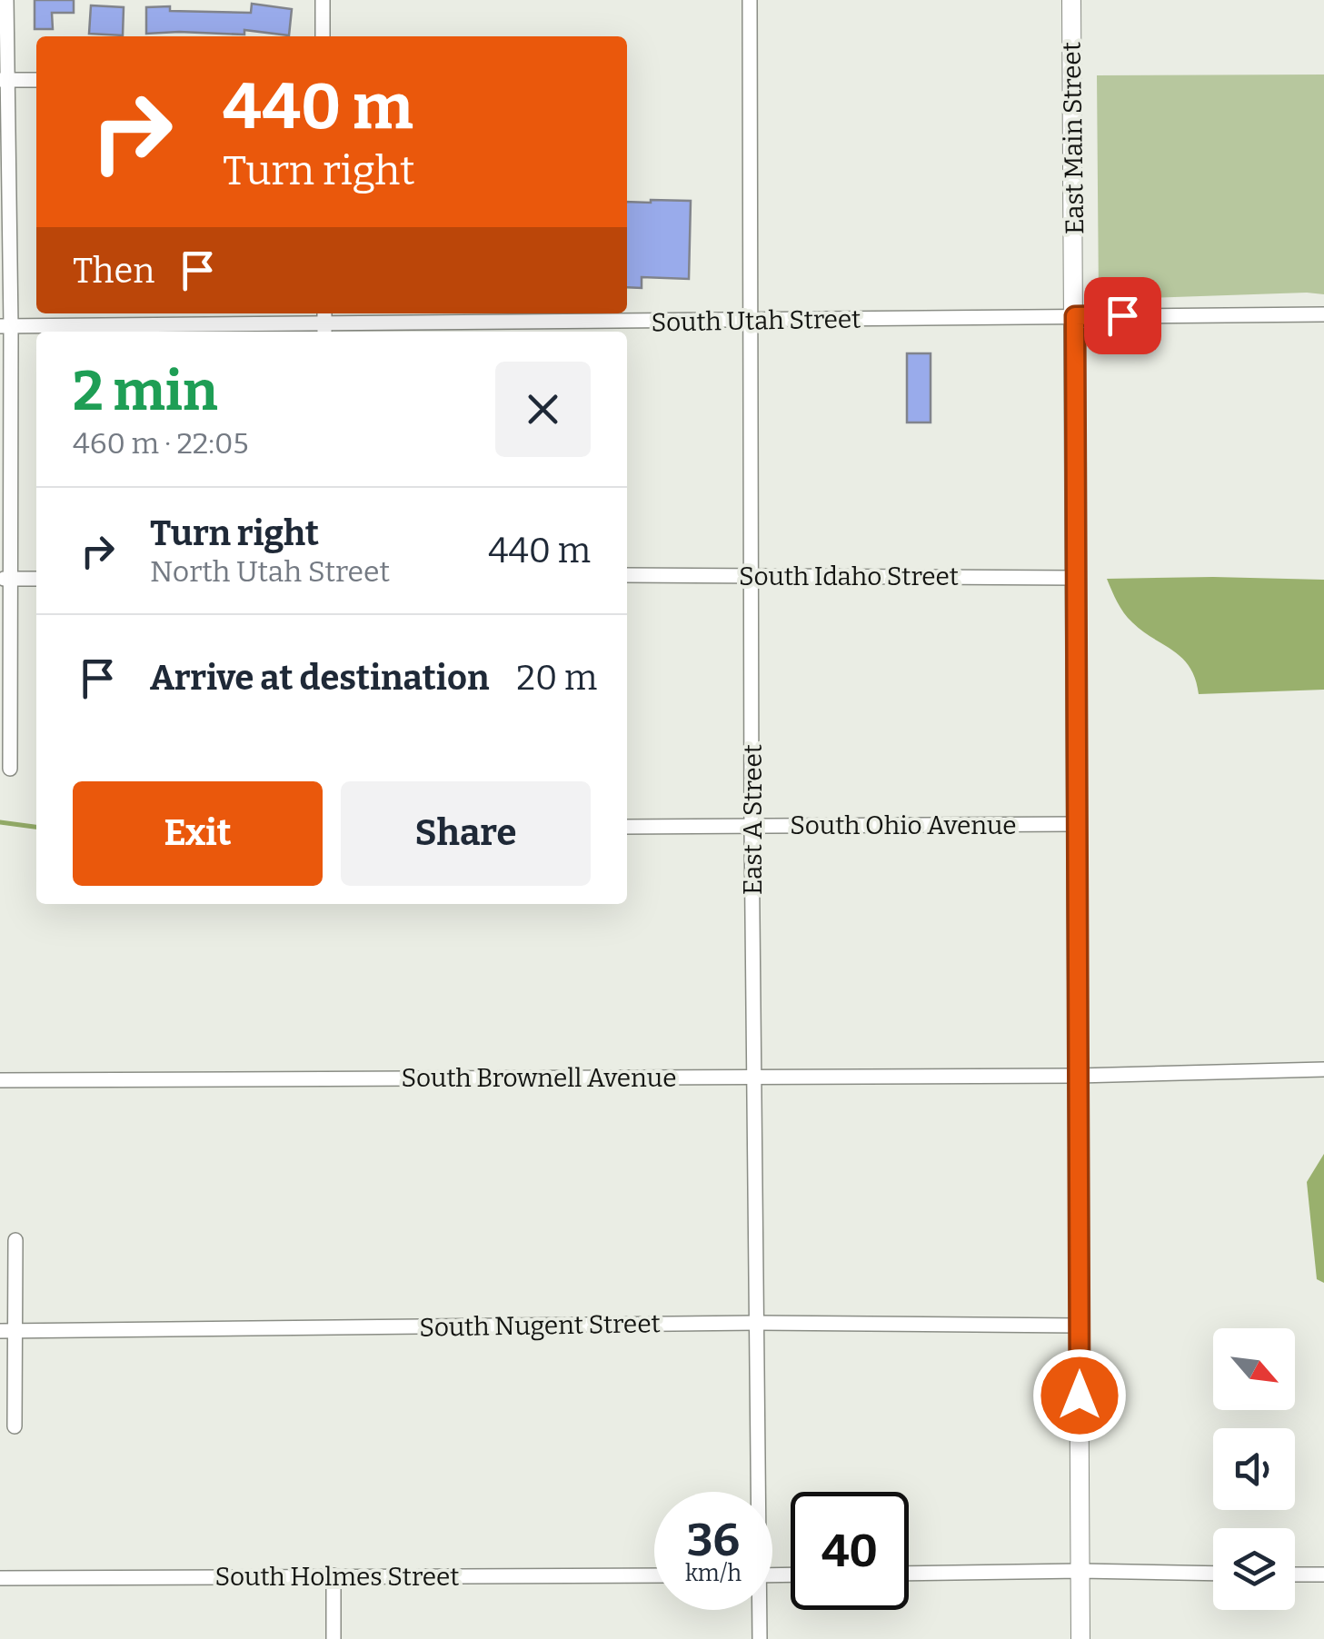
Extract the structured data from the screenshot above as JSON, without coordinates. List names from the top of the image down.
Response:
{
  "streets": {
    "street": [
      "East Main Street",
      "South Utah Street",
      "South Idaho Street",
      "East A Street",
      "South Ohio Avenue",
      "South Brownell Avenue",
      "South Nugent Street",
      "South Holmes Street"
    ]
  },
  "crossings": [
    ["East Main Street", "South Utah Street"],
    ["East Main Street", "South Idaho Street"],
    ["East Main Street", "South Ohio Avenue"],
    ["East Main Street", "South Brownell Avenue"],
    ["East Main Street", "South Nugent Street"],
    ["South Utah Street", "East A Street"],
    ["South Idaho Street", "East A Street"],
    ["East A Street", "South Ohio Avenue"],
    ["East A Street", "South Brownell Avenue"],
    ["East A Street", "South Nugent Street"]
  ],
  "north": "bottom right",
  "page": {
    "turn": ["440 m", "Turn right"],
    "then": "Then",
    "heading": ["2 min", "460 m · 22:05"],
    "list": [
      {
        "name": "Turn right",
        "note": "North Utah Street",
        "value": "440 m"
      },
      {
        "name": "Arrive at destination",
        "value": "20 m"
      }
    ],
    "buttons": ["Exit", "Share"],
    "speed": "36 km/h",
    "limit": "40"
  }
}
